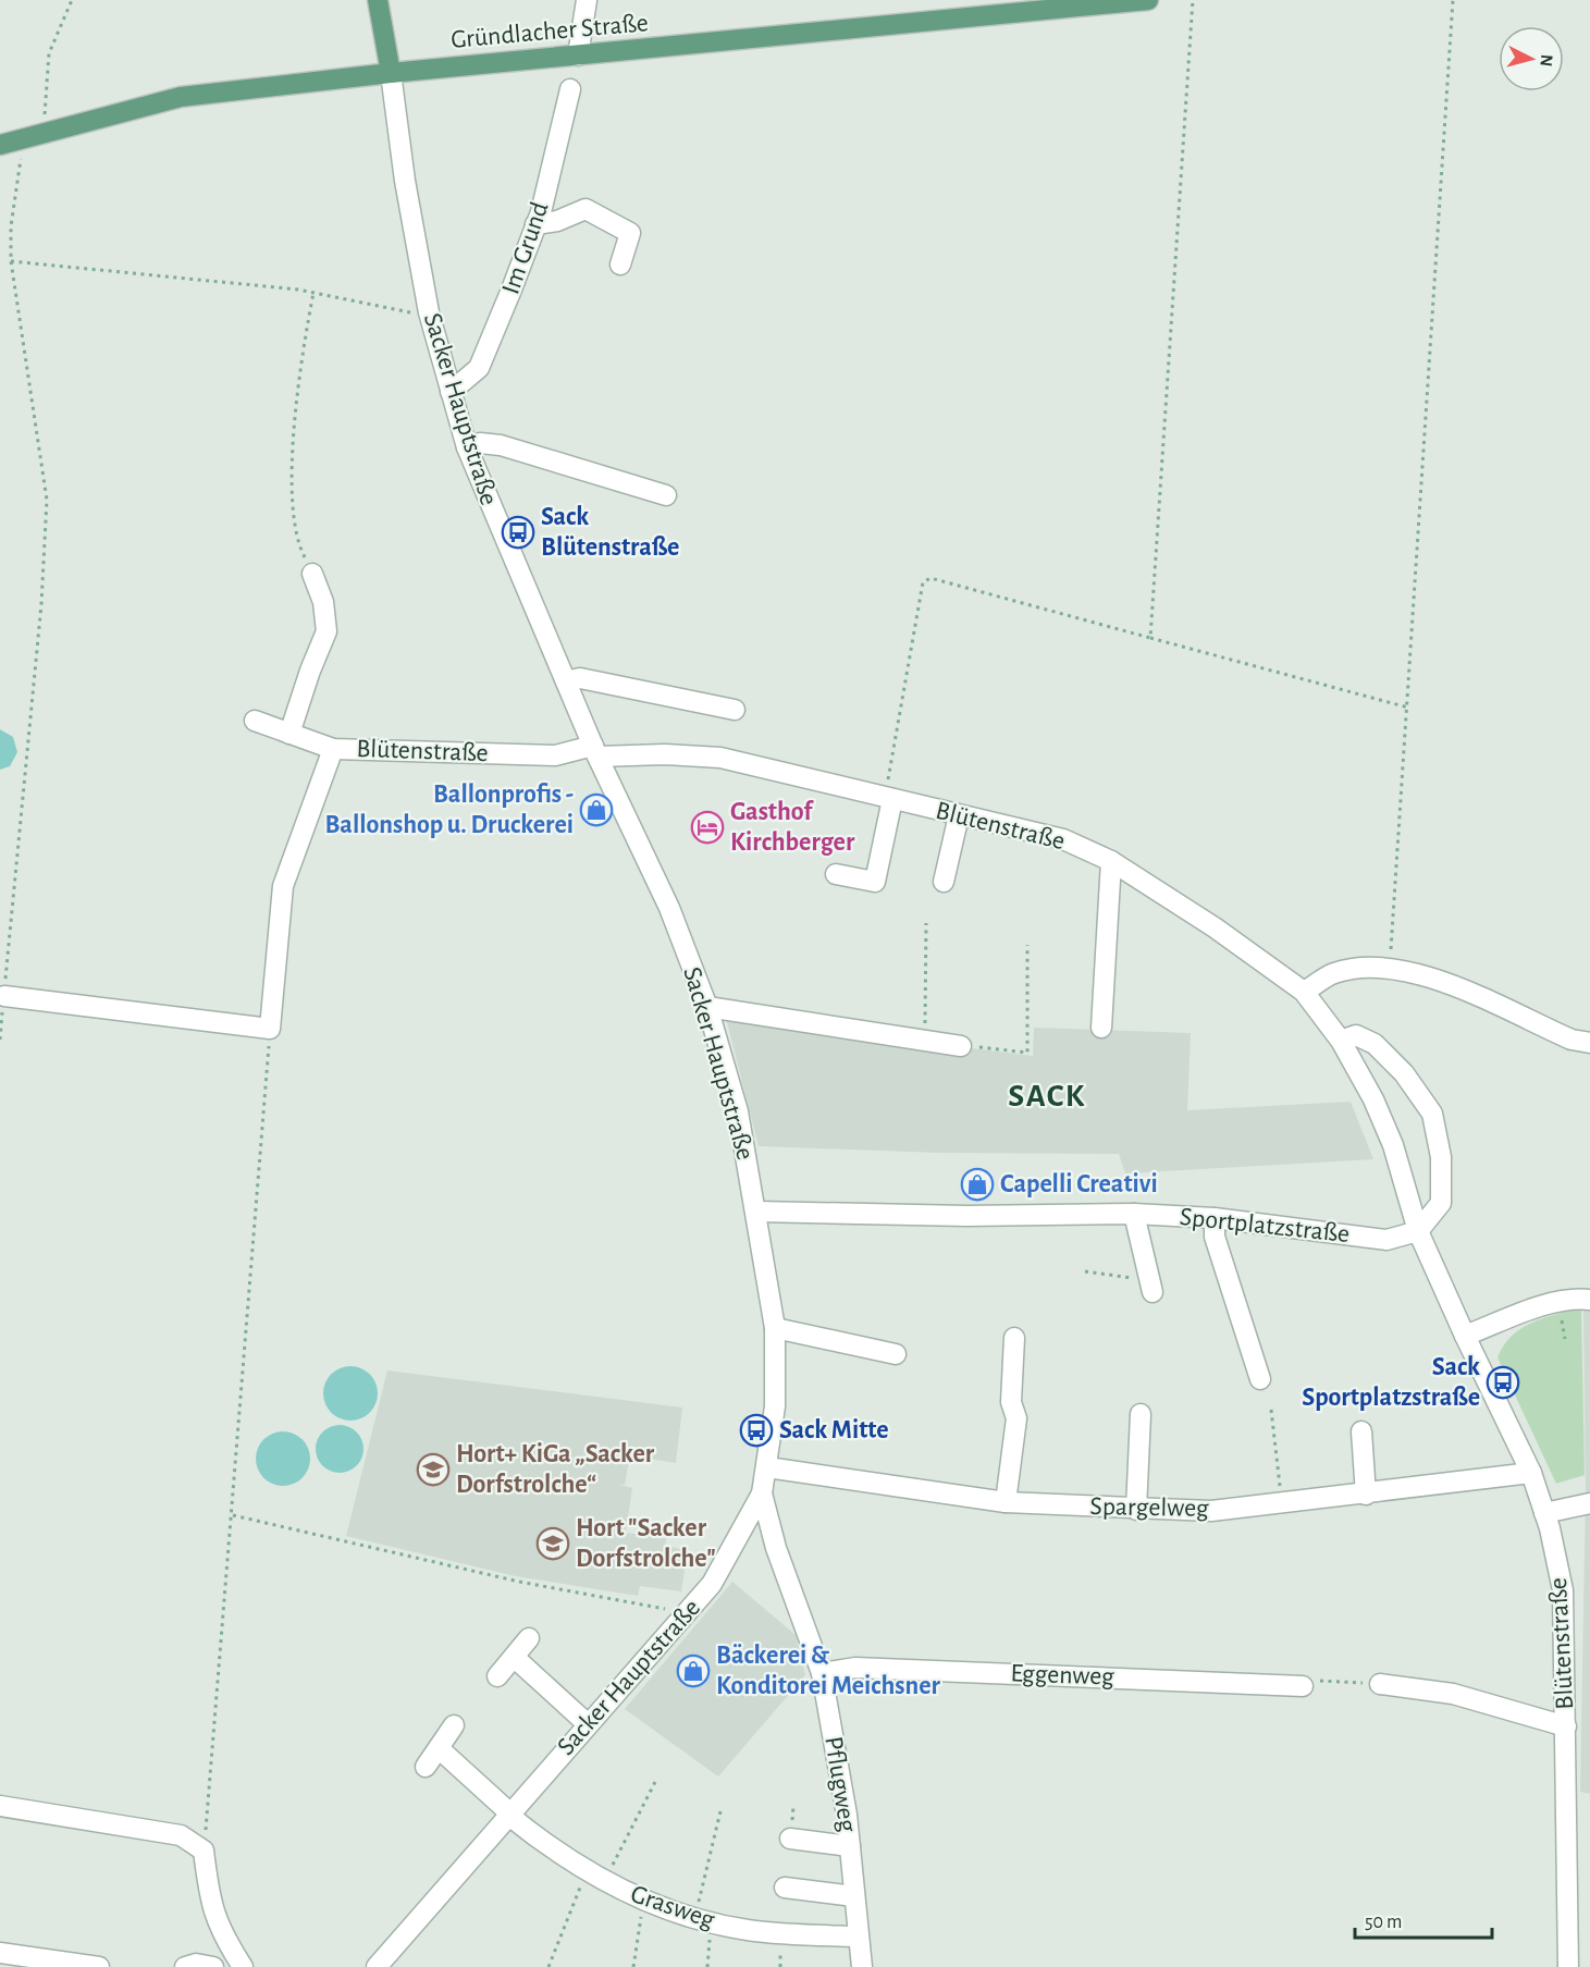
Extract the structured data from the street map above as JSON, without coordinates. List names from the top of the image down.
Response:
{
  "streets": {
    "main road": ["Gründlacher Straße"],
    "street": [
      "Im Grund",
      "Sacker Hauptstraße",
      "Blütenstraße",
      "Sportplatzstraße",
      "Spargelweg",
      "Eggenweg",
      "Pflugweg",
      "Grasweg"
    ]
  },
  "crossings": [
    ["Gründlacher Straße", "Sacker Hauptstraße"],
    ["Im Grund", "Sacker Hauptstraße"],
    ["Sacker Hauptstraße", "Blütenstraße"],
    ["Sacker Hauptstraße", "Sportplatzstraße"],
    ["Sacker Hauptstraße", "Spargelweg"],
    ["Sacker Hauptstraße", "Pflugweg"],
    ["Sacker Hauptstraße", "Grasweg"],
    ["Blütenstraße", "Sportplatzstraße"],
    ["Blütenstraße", "Spargelweg"],
    ["Eggenweg", "Pflugweg"],
    ["Pflugweg", "Grasweg"]
  ],
  "districts": ["SACK"],
  "places": {
    "bus stop": ["Sack Blütenstraße", "Sack Sportplatzstraße", "Sack Mitte"],
    "shop": ["Ballonprofis - Ballonshop u. Druckerei", "Capelli Creativi", "Bäckerei & Konditorei Meichsner"],
    "hotel": ["Gasthof Kirchberger"],
    "school or university": ["Hort+ KiGa „Sacker Dorfstrolche“", "Hort \"Sacker Dorfstrolche\""]
  },
  "scale_bar": "50 m",
  "north": "right"
}
